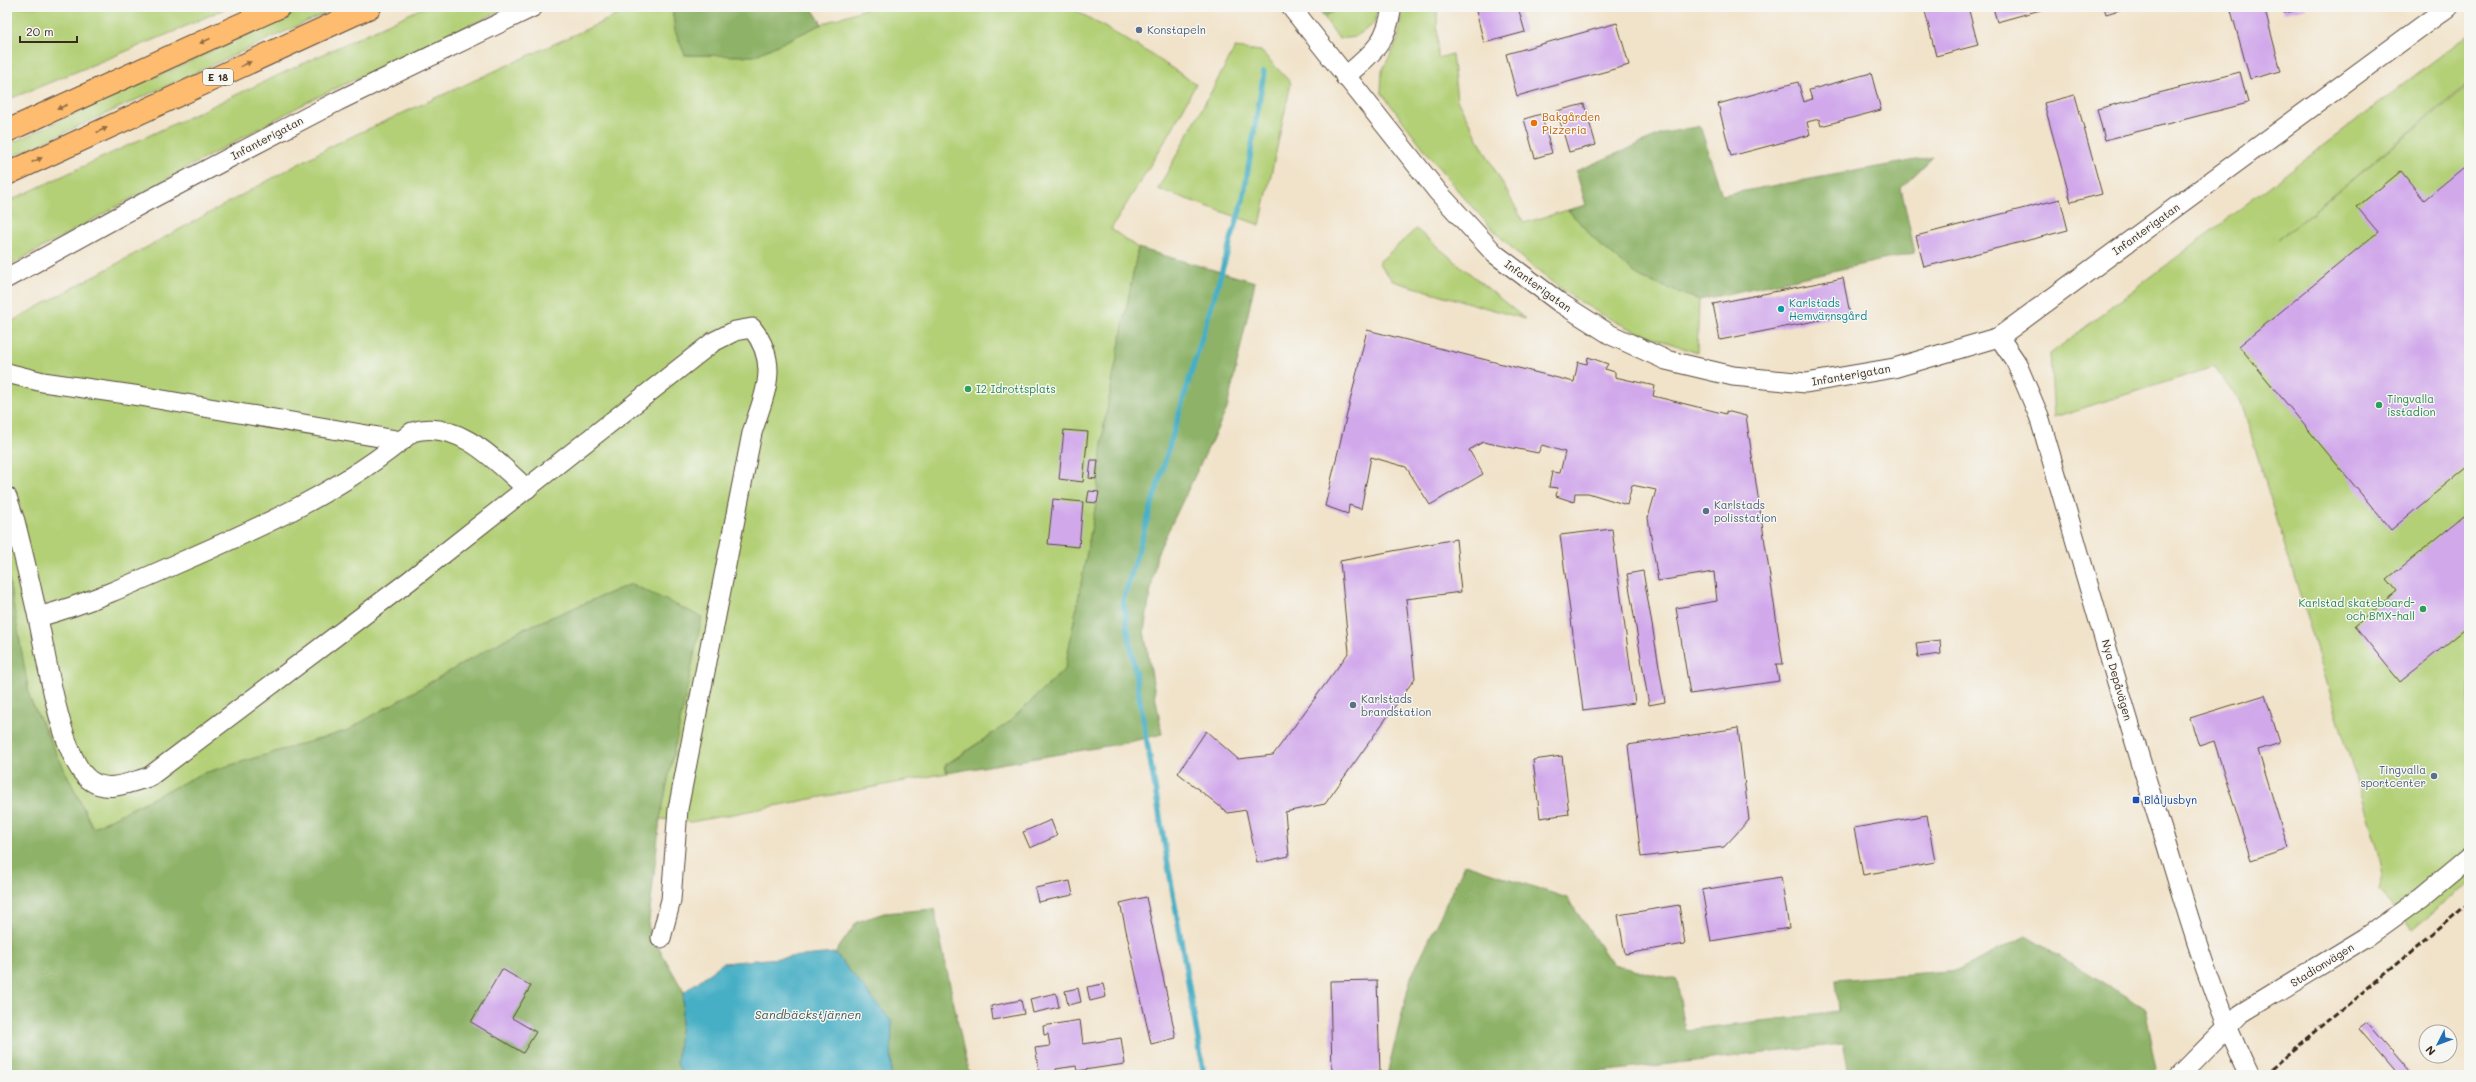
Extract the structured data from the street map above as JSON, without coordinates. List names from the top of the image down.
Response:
{
  "streets": {
    "highway": ["E 18"],
    "street": ["Infanterigatan", "Nya Depåvägen", "Stadionvägen"]
  },
  "crossings": [
    ["Infanterigatan", "Nya Depåvägen"],
    ["Nya Depåvägen", "Stadionvägen"]
  ],
  "water": ["Sandbäckstjärnen"],
  "places": {
    "other": [
      "Konstapeln",
      "Bakgården Pizzeria",
      "Karlstads Hemvärnsgård",
      "I2 Idrottsplats",
      "Tingvalla isstadion",
      "Karlstads polisstation",
      "Karlstad skateboard- och BMX-hall",
      "Karlstads brandstation",
      "Tingvalla sportcenter"
    ],
    "transit": ["Blåljusbyn"]
  },
  "scale_bar": "20 m",
  "north": "bottom left"
}
